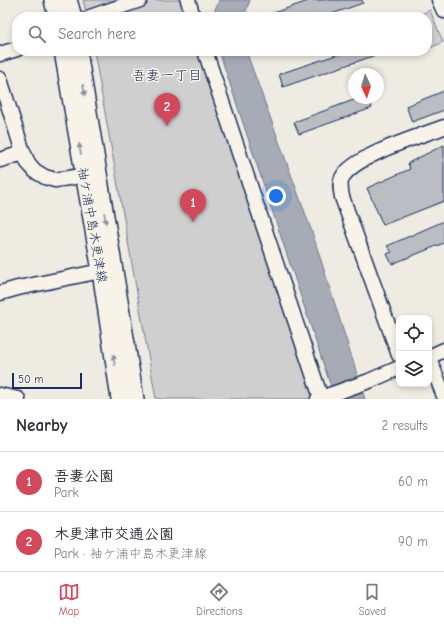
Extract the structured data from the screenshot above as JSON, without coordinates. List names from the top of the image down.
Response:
{
  "streets": {
    "main road": ["袖ケ浦中島木更津線"]
  },
  "districts": ["吾妻一丁目"],
  "scale_bar": "50 m",
  "north": "bottom",
  "page": {
    "search": "Search here",
    "pins": ["2", "1"],
    "scale": "50 m",
    "heading": ["Nearby", "2 results"],
    "list": [
      {
        "mark": "1",
        "name": "吾妻公園",
        "note": "Park",
        "value": "60 m"
      },
      {
        "mark": "2",
        "name": "木更津市交通公園",
        "note": "Park · 袖ケ浦中島木更津線",
        "value": "90 m"
      }
    ],
    "nav": ["Map", "Directions", "Saved"]
  }
}
